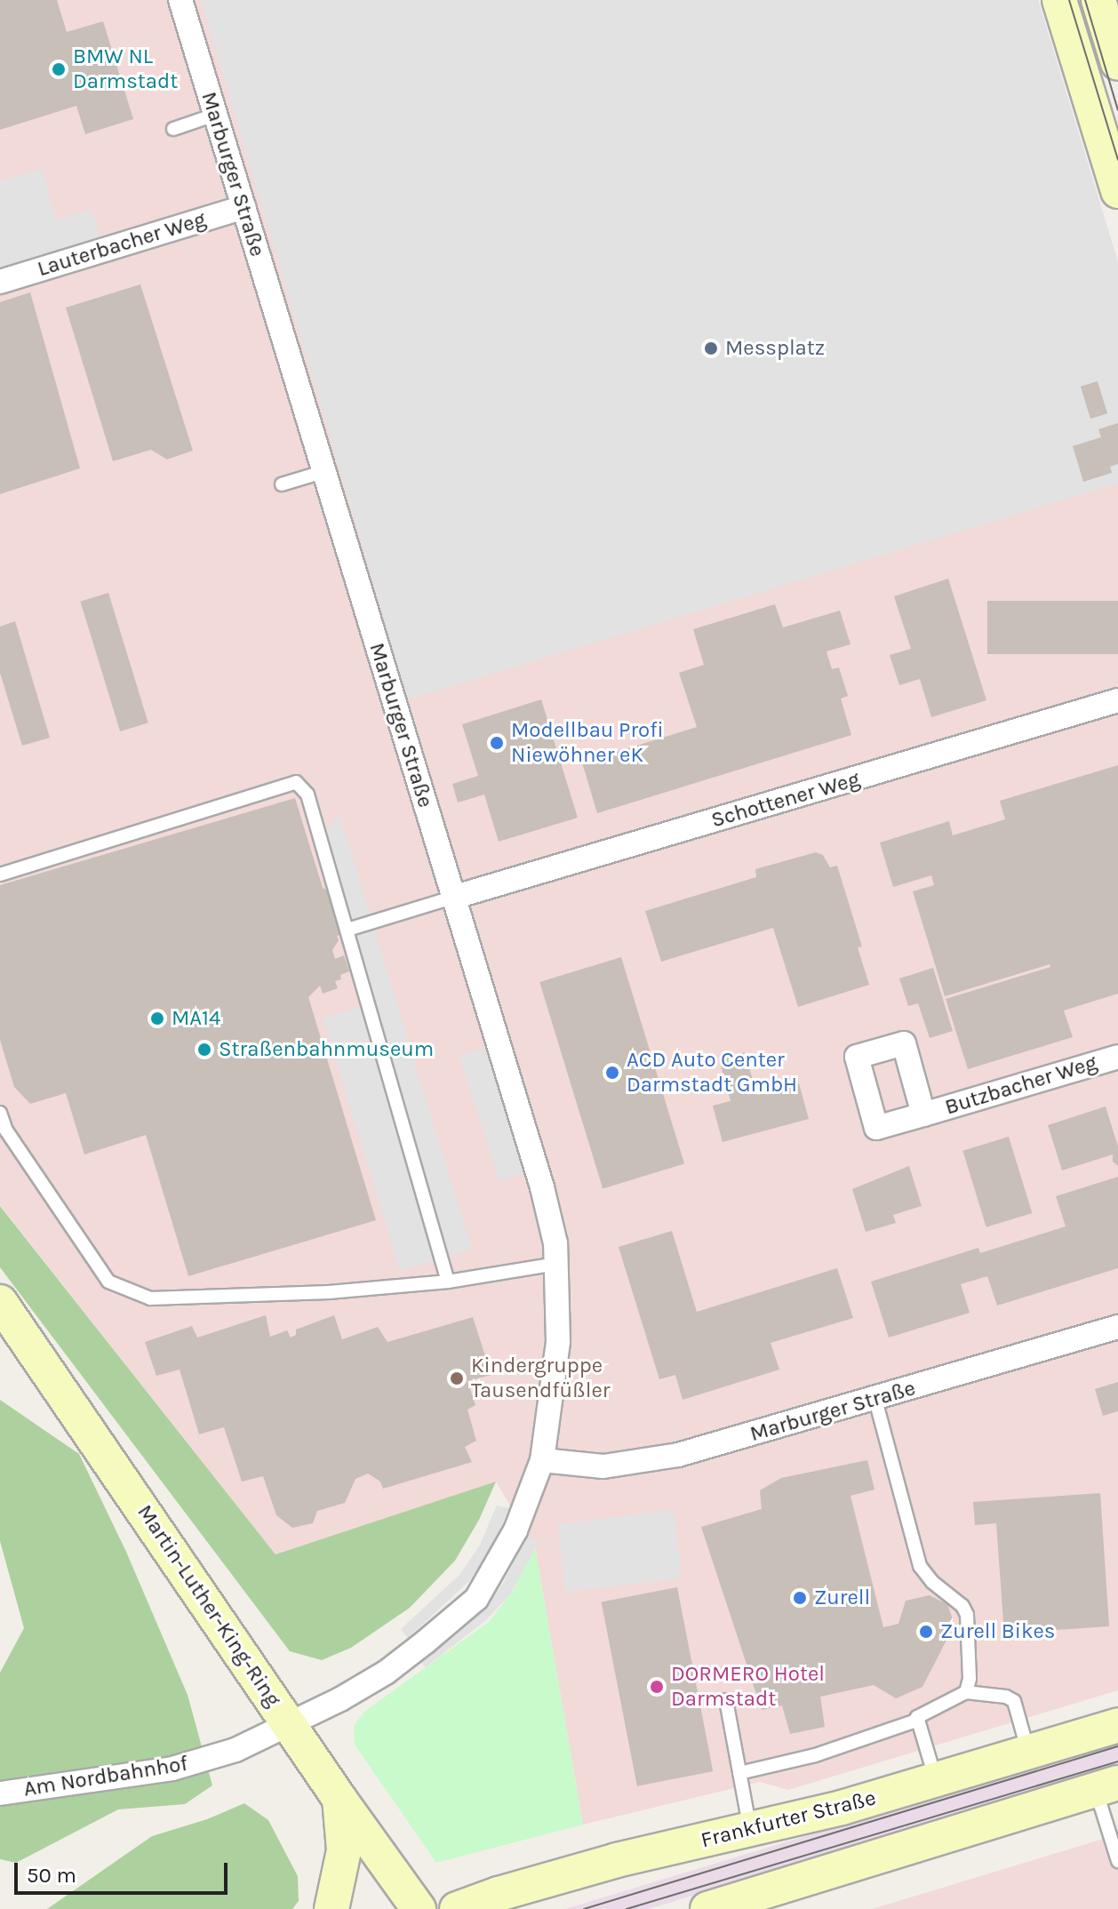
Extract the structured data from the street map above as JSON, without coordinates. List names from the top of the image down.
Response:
{
  "streets": {
    "main road": ["Martin-Luther-King-Ring", "Frankfurter Straße"],
    "street": [
      "Marburger Straße",
      "Lauterbacher Weg",
      "Schottener Weg",
      "Butzbacher Weg",
      "Am Nordbahnhof"
    ]
  },
  "crossings": [
    ["Marburger Straße", "Lauterbacher Weg"],
    ["Marburger Straße", "Schottener Weg"],
    ["Marburger Straße", "Martin-Luther-King-Ring"],
    ["Marburger Straße", "Am Nordbahnhof"],
    ["Martin-Luther-King-Ring", "Am Nordbahnhof"]
  ],
  "places": [
    "BMW NL Darmstadt",
    "Messplatz",
    "Modellbau Profi Niewöhner eK",
    "MA14",
    "Straßenbahnmuseum",
    "ACD Auto Center Darmstadt GmbH",
    "Kindergruppe Tausendfüßler",
    "Zurell",
    "Zurell Bikes",
    "DORMERO Hotel Darmstadt"
  ],
  "scale_bar": "50 m"
}
